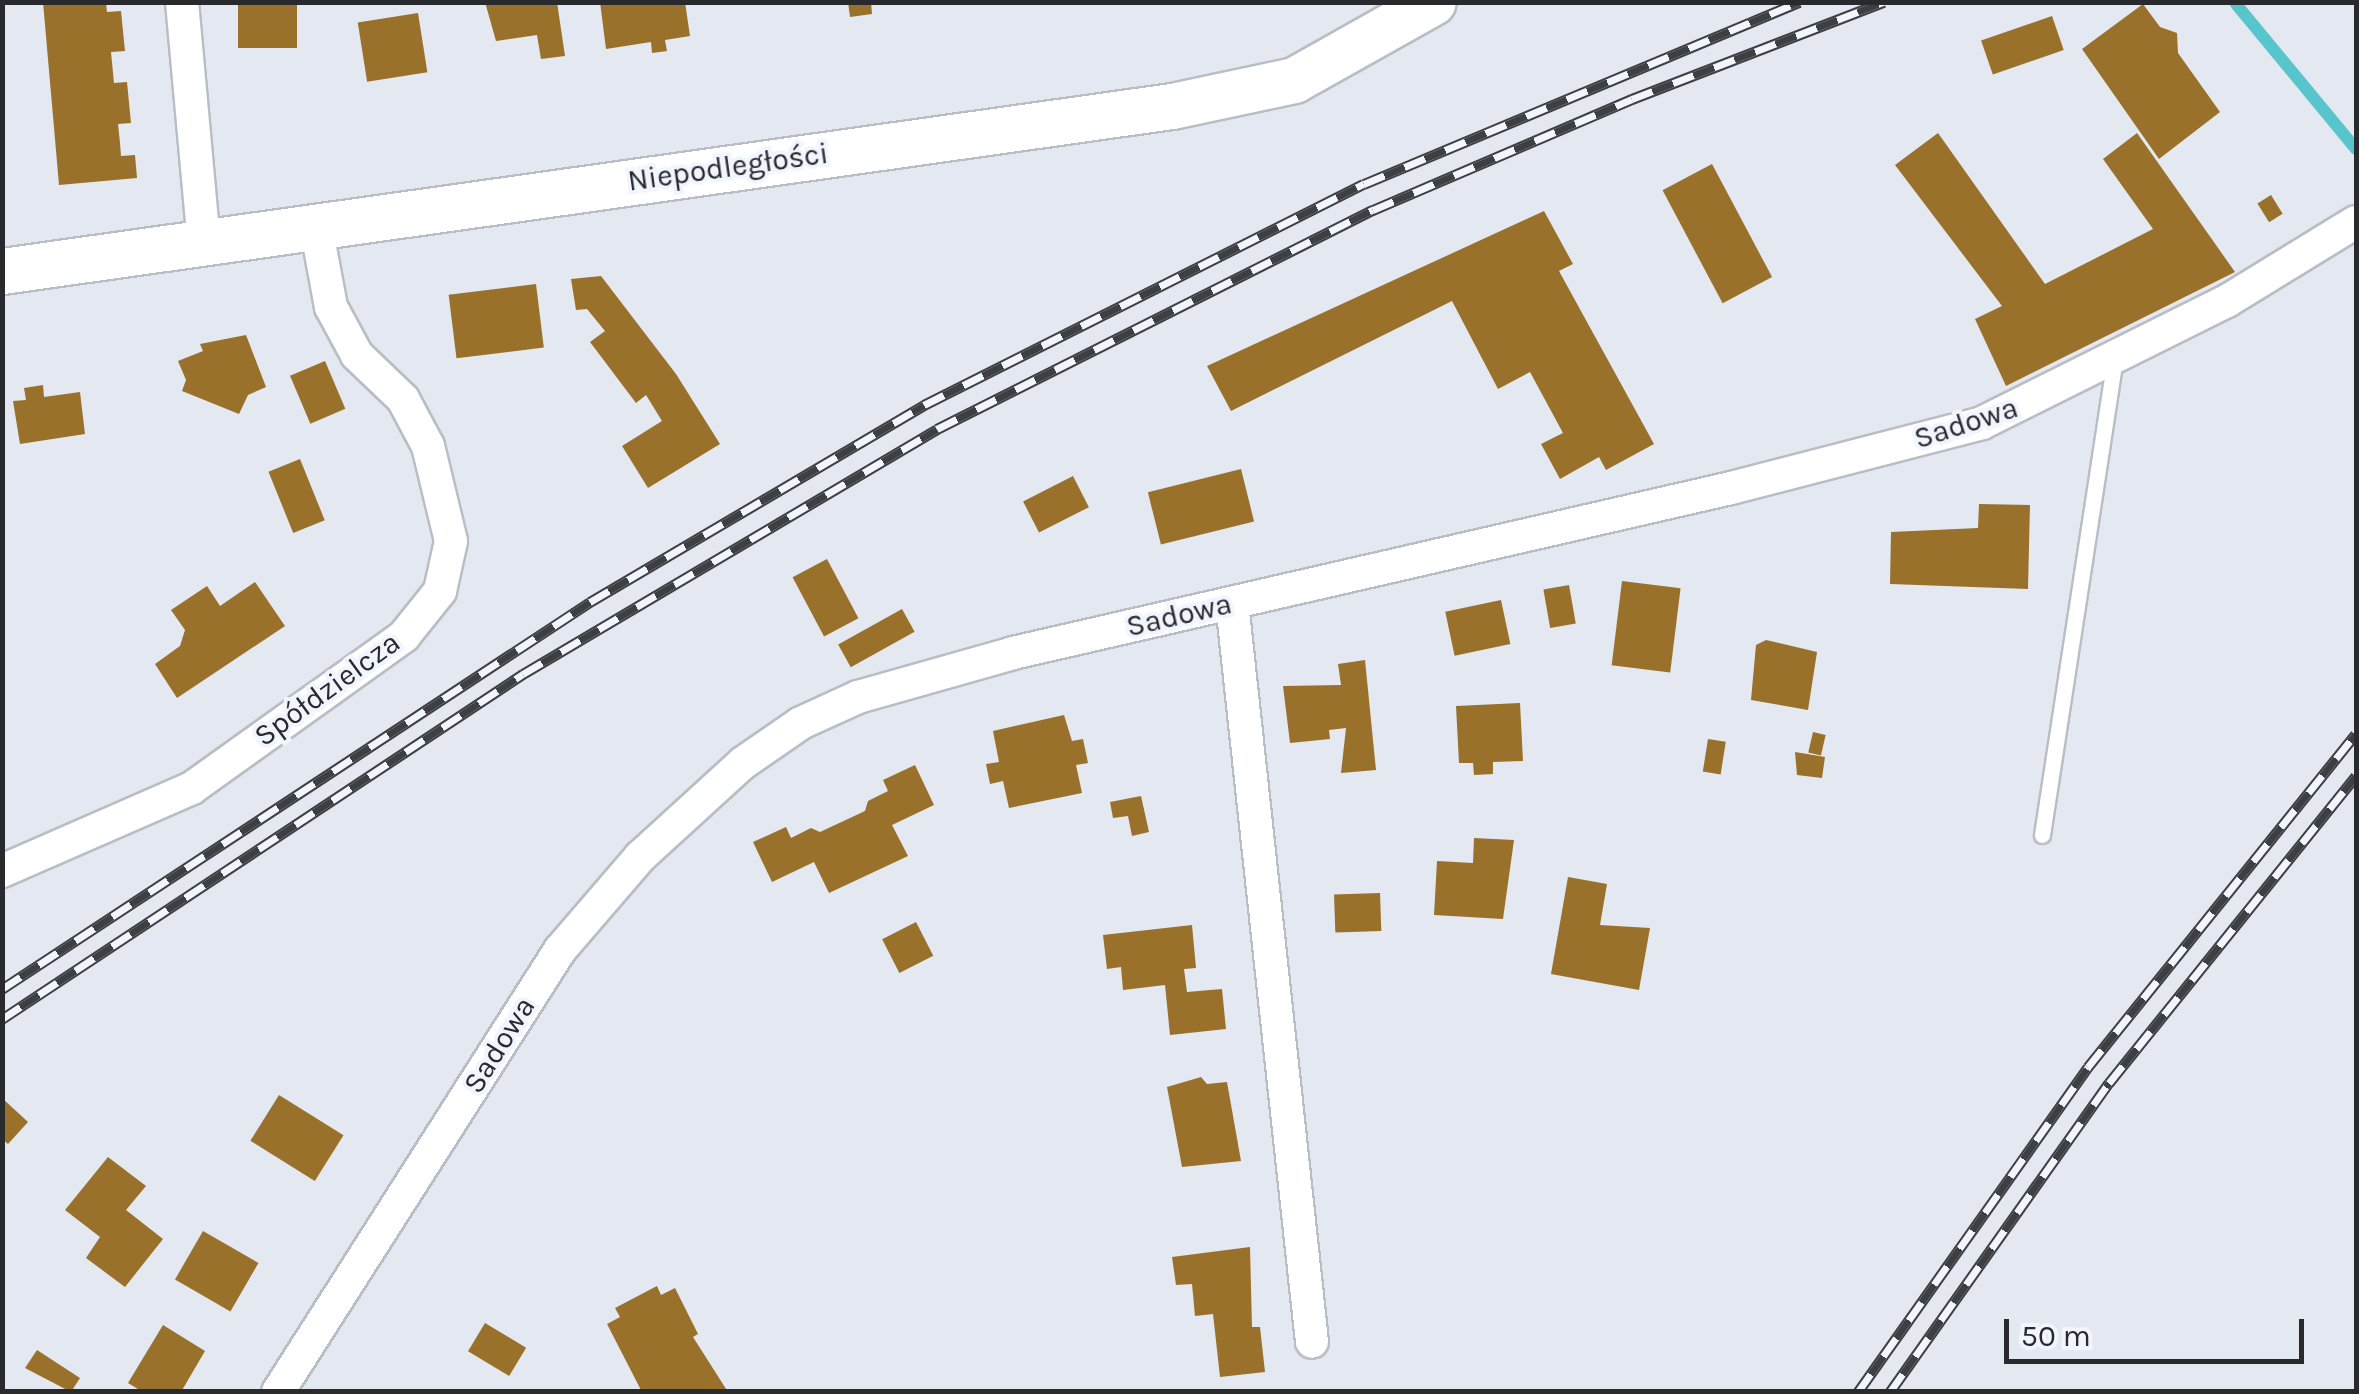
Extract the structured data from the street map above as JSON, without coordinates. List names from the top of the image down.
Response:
{
  "streets": {
    "street": ["Niepodległości", "Sadowa", "Spółdzielcza"]
  },
  "crossings": [
    ["Niepodległości", "Spółdzielcza"]
  ],
  "scale_bar": "50 m"
}
